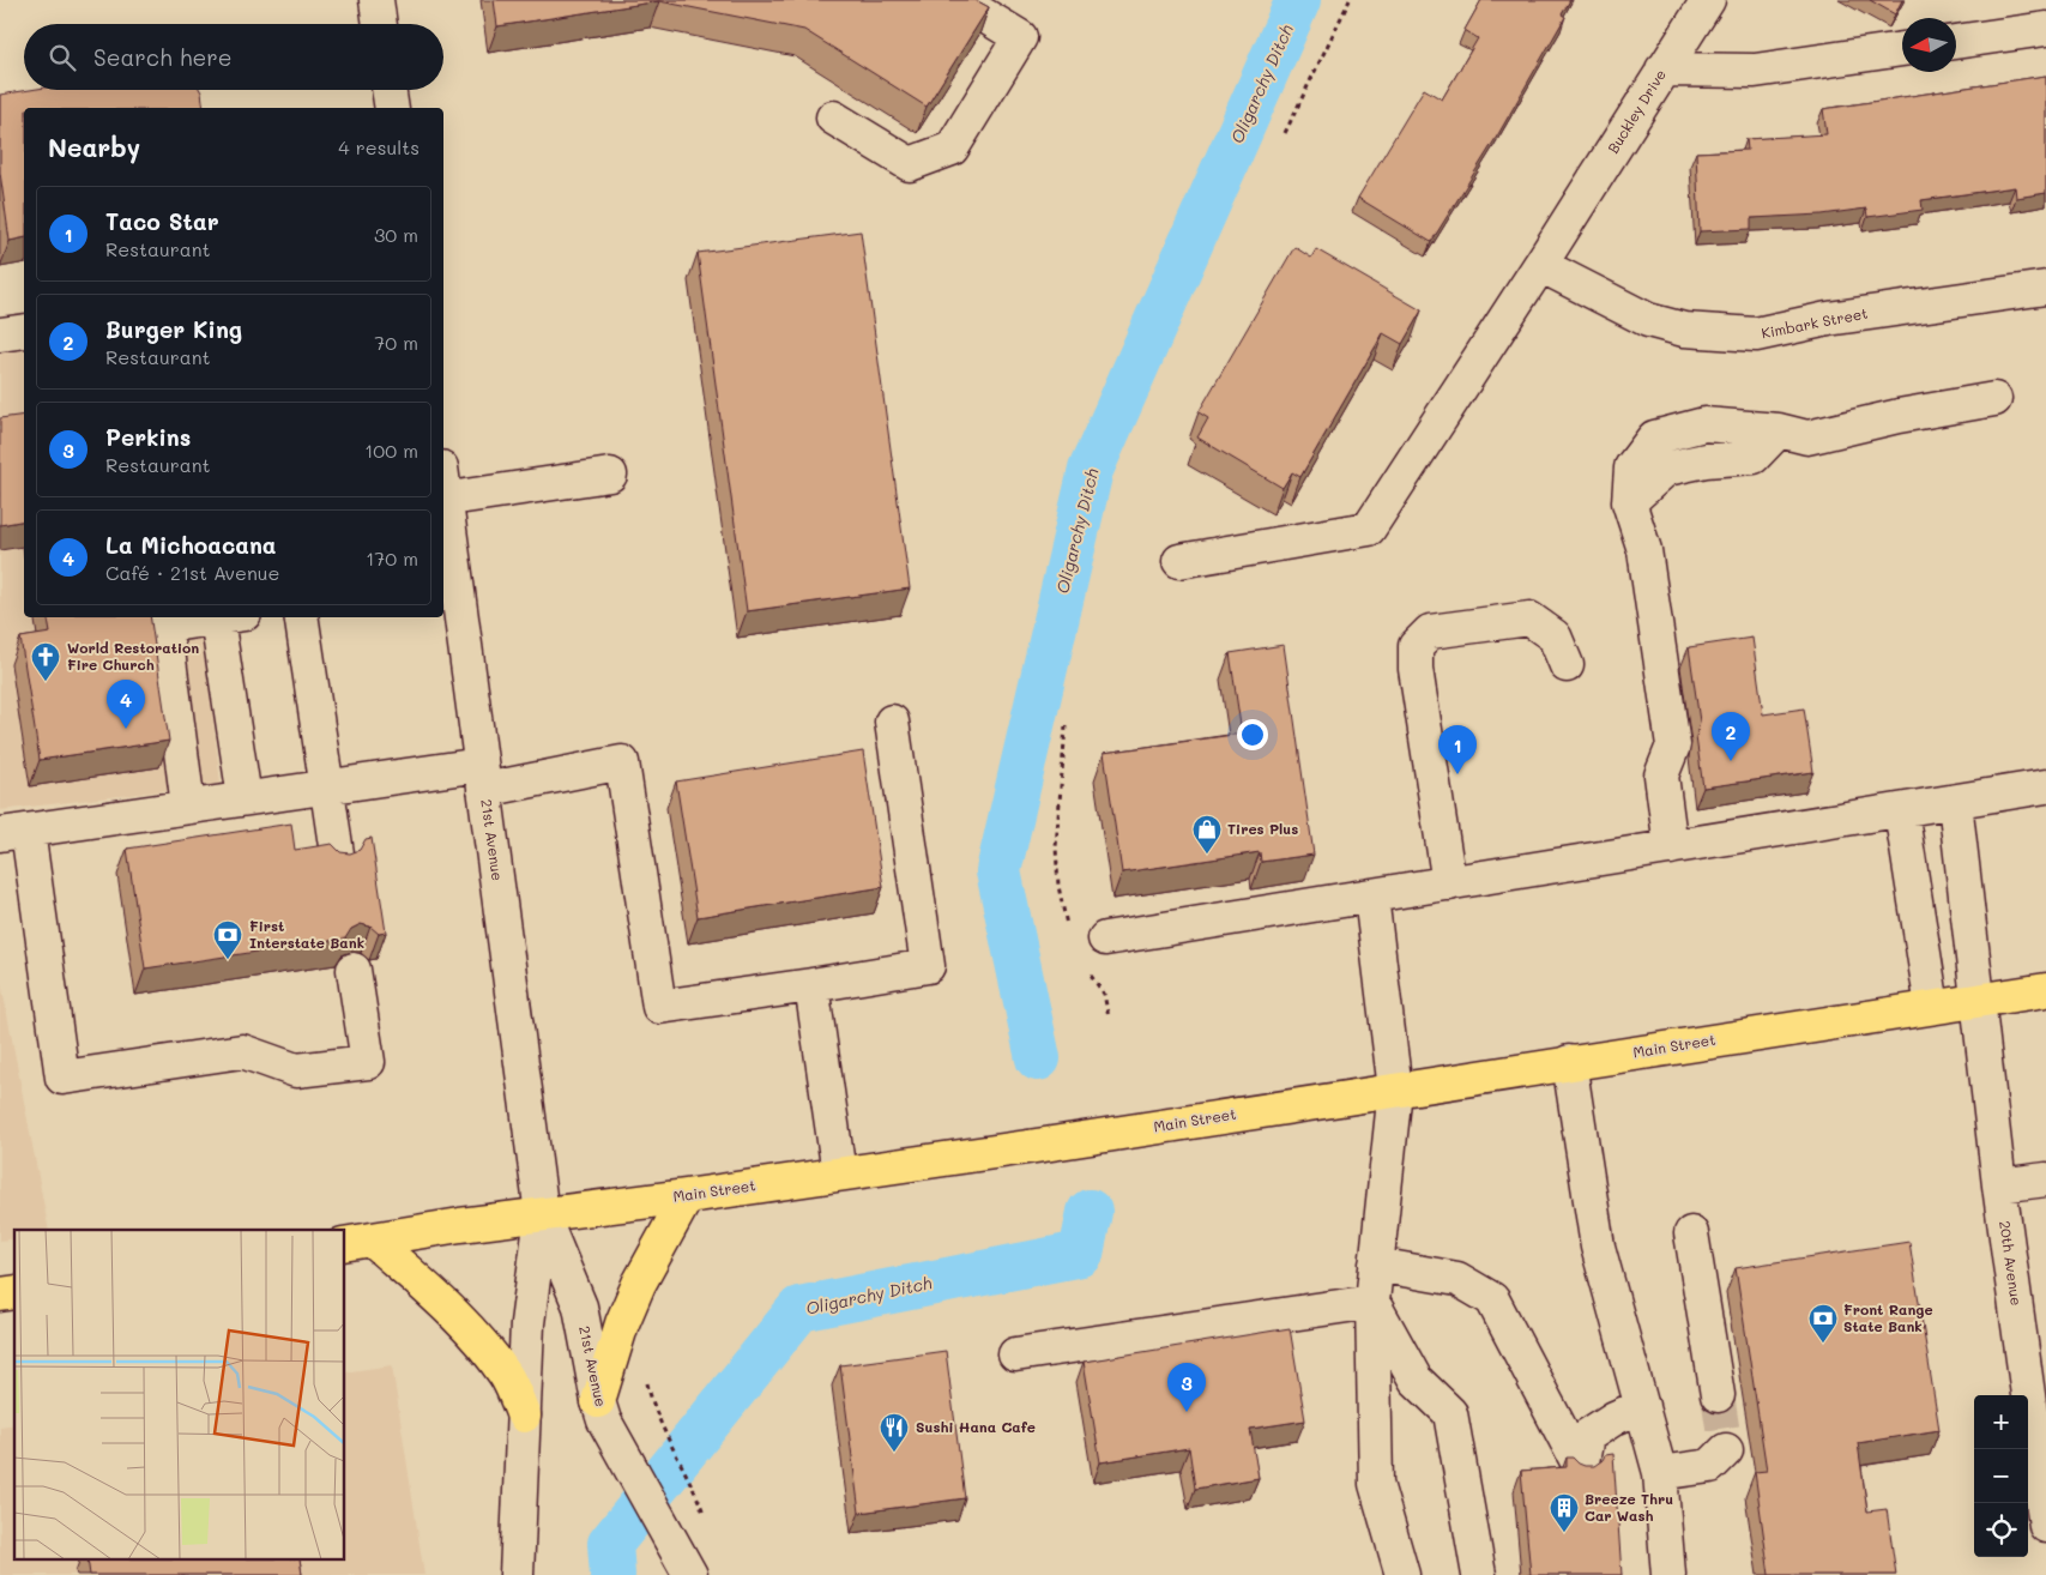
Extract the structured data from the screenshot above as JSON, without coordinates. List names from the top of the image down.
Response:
{
  "streets": {
    "highway": ["Main Street"],
    "street": [
      "Buckley Drive",
      "Kimbark Street",
      "21st Avenue",
      "20th Avenue"
    ]
  },
  "crossings": [
    ["Buckley Drive", "Kimbark Street"],
    ["21st Avenue", "Main Street"],
    ["Main Street", "20th Avenue"]
  ],
  "water": ["Oligarchy Ditch"],
  "places": {
    "church": ["World Restoration Fire Church"],
    "shop": ["Tires Plus"],
    "bank": ["First Interstate Bank", "Front Range State Bank"],
    "restaurant": ["Sushi Hana Cafe"],
    "building": ["Breeze Thru Car Wash"]
  },
  "north": "left",
  "page": {
    "search": "Search here",
    "heading": ["Nearby", "4 results"],
    "list": [
      {
        "mark": "1",
        "name": "Taco Star",
        "note": "Restaurant",
        "value": "30 m"
      },
      {
        "mark": "2",
        "name": "Burger King",
        "note": "Restaurant",
        "value": "70 m"
      },
      {
        "mark": "3",
        "name": "Perkins",
        "note": "Restaurant",
        "value": "100 m"
      },
      {
        "mark": "4",
        "name": "La Michoacana",
        "note": "Café · 21st Avenue",
        "value": "170 m"
      }
    ],
    "pins": [
      "4",
      "2",
      "1",
      "3"
    ],
    "map_buttons": ["+", "−"]
  }
}
